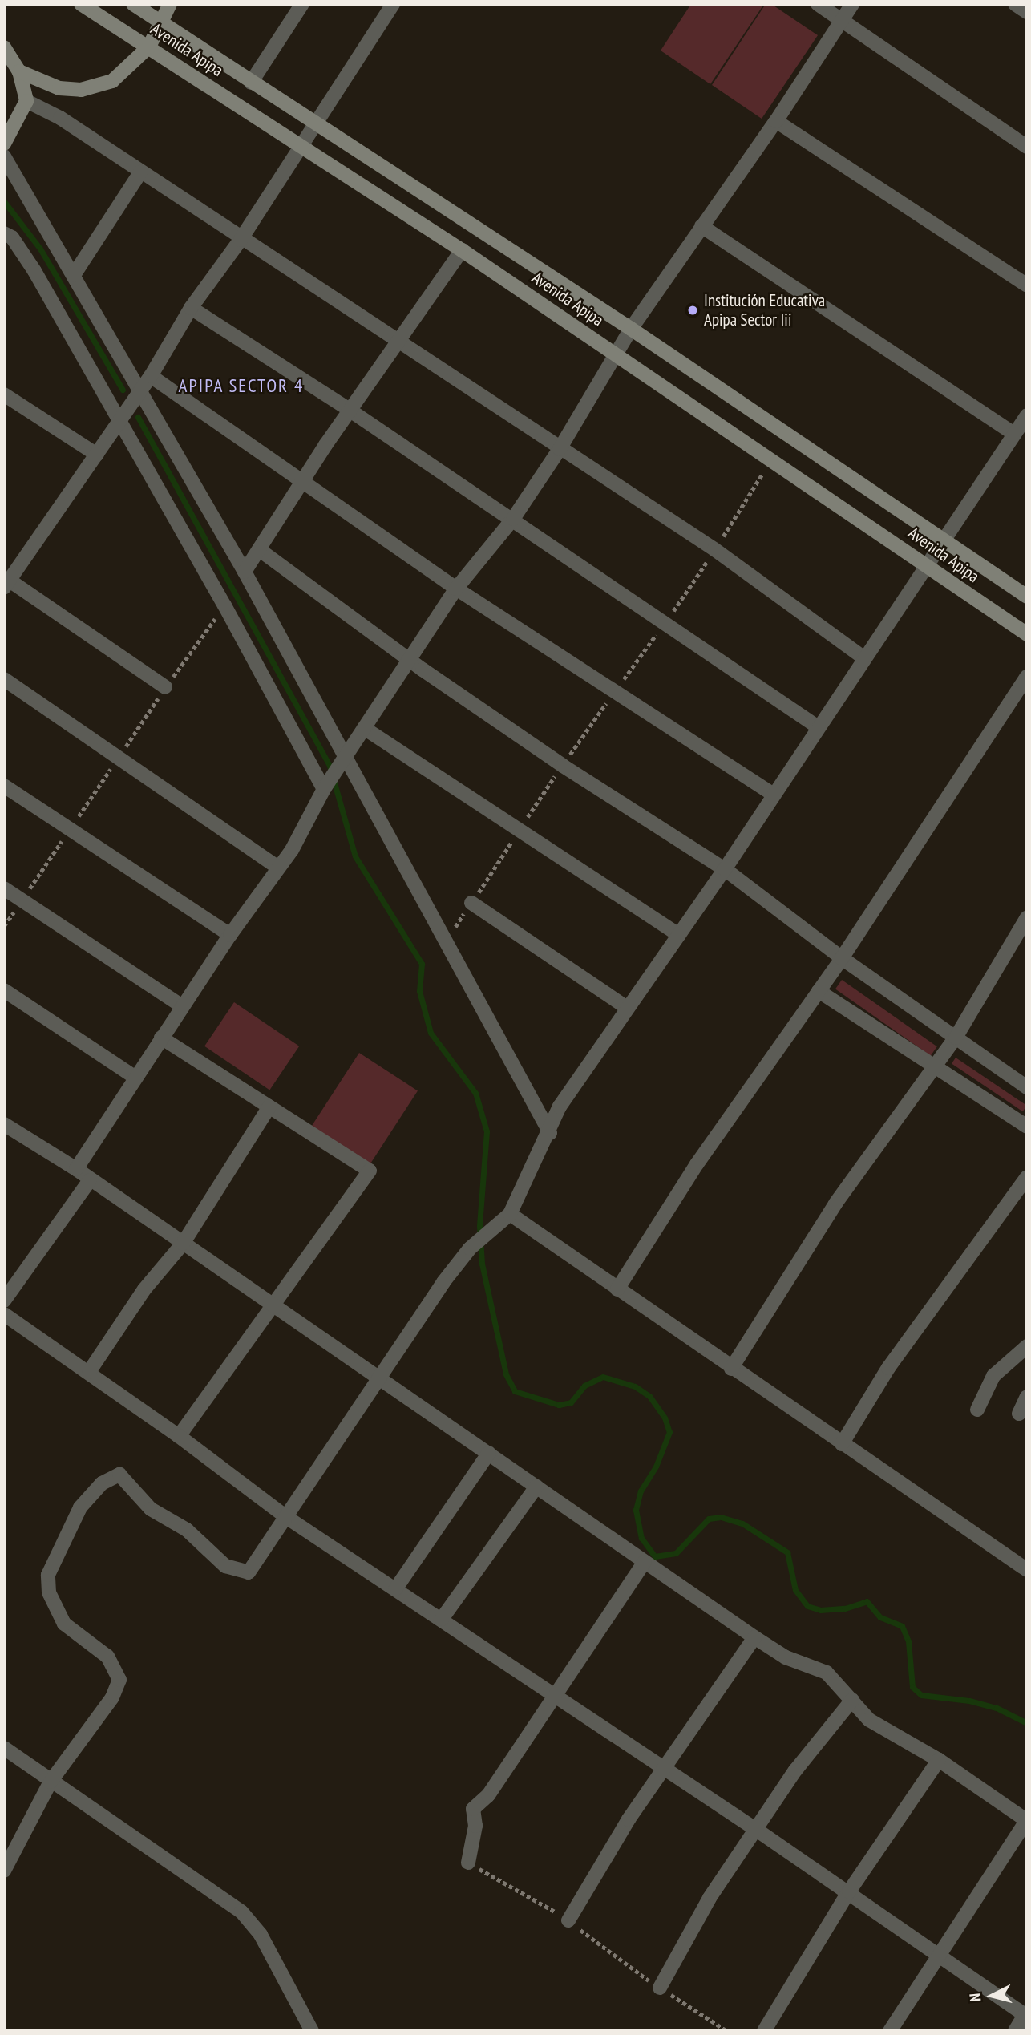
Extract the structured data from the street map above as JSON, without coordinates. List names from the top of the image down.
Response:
{
  "streets": {
    "street": ["Avenida Apipa"]
  },
  "districts": ["APIPA SECTOR 4"],
  "places": ["Institución Educativa Apipa Sector Iii"],
  "north": "left"
}
